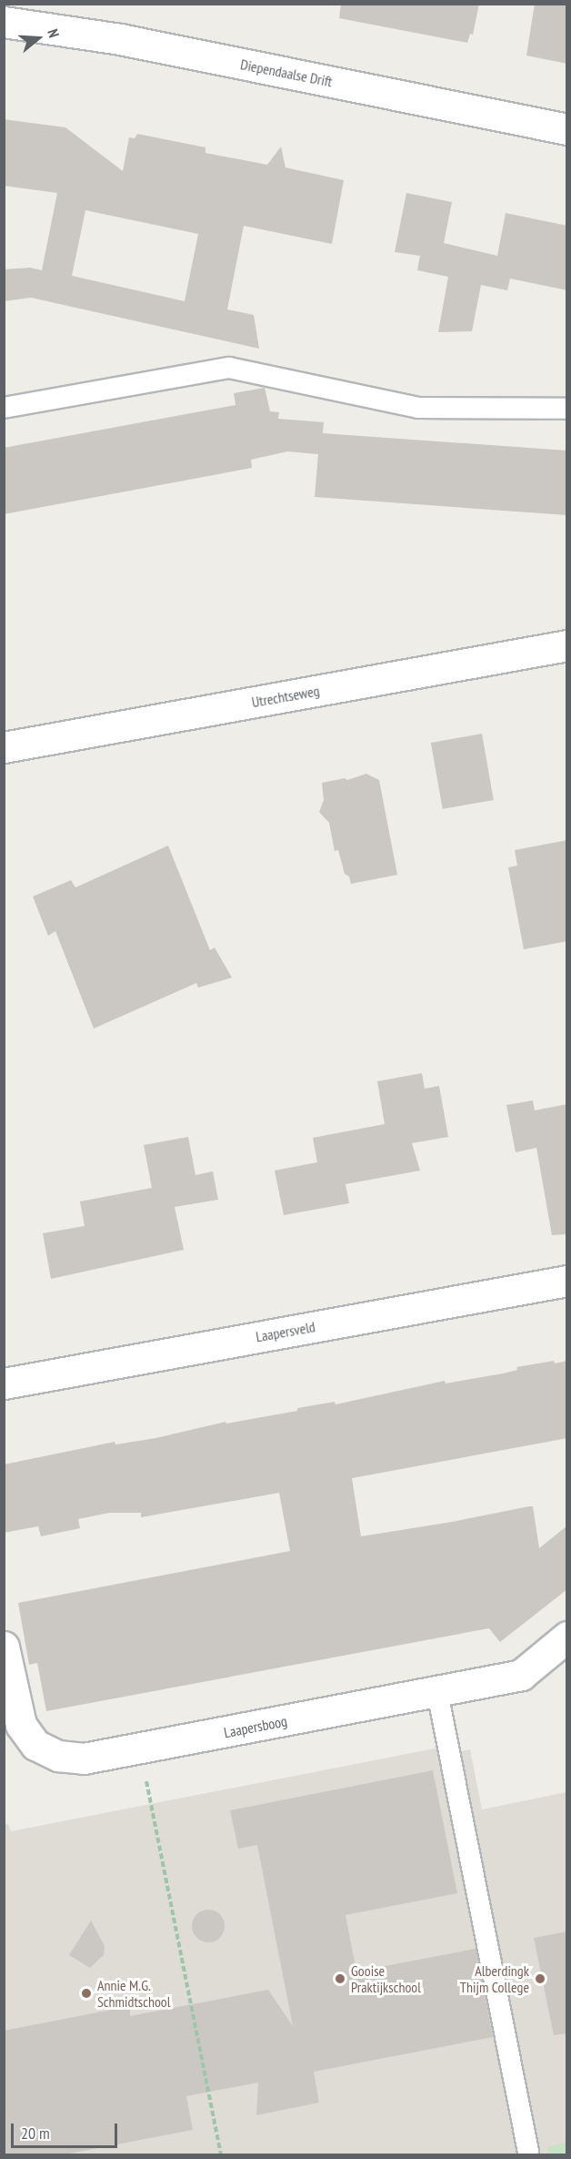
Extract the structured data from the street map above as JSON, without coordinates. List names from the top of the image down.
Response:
{
  "streets": {
    "street": [
      "Diependaalse Drift",
      "Utrechtseweg",
      "Laapersveld",
      "Laapersboog"
    ]
  },
  "places": ["Gooise Praktijkschool", "Alberdingk Thijm College", "Annie M.G. Schmidtschool"],
  "scale_bar": "20 m",
  "north": "right"
}
